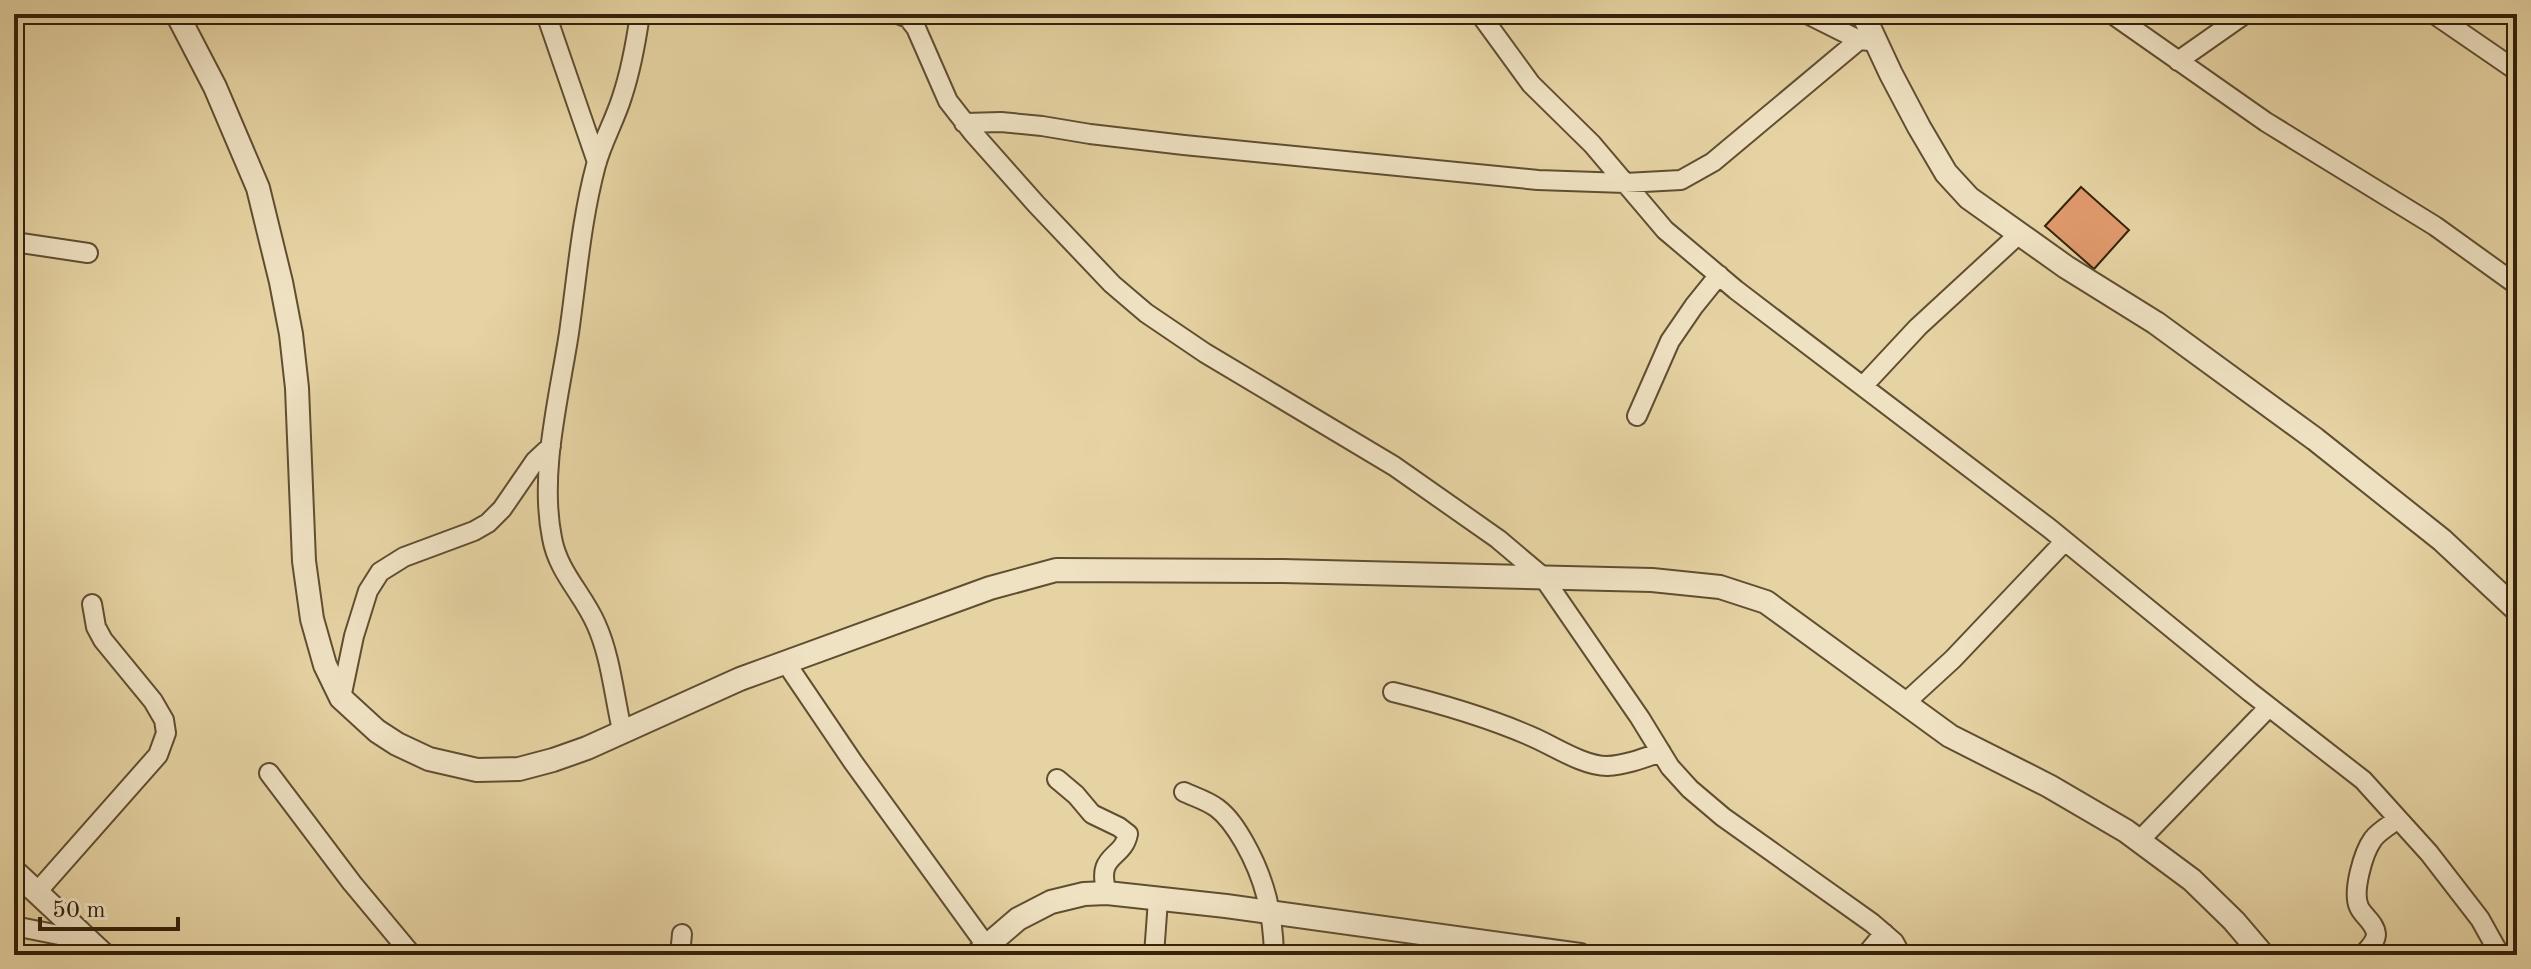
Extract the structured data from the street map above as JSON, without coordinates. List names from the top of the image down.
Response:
{
  "scale_bar": "50 m"
}
